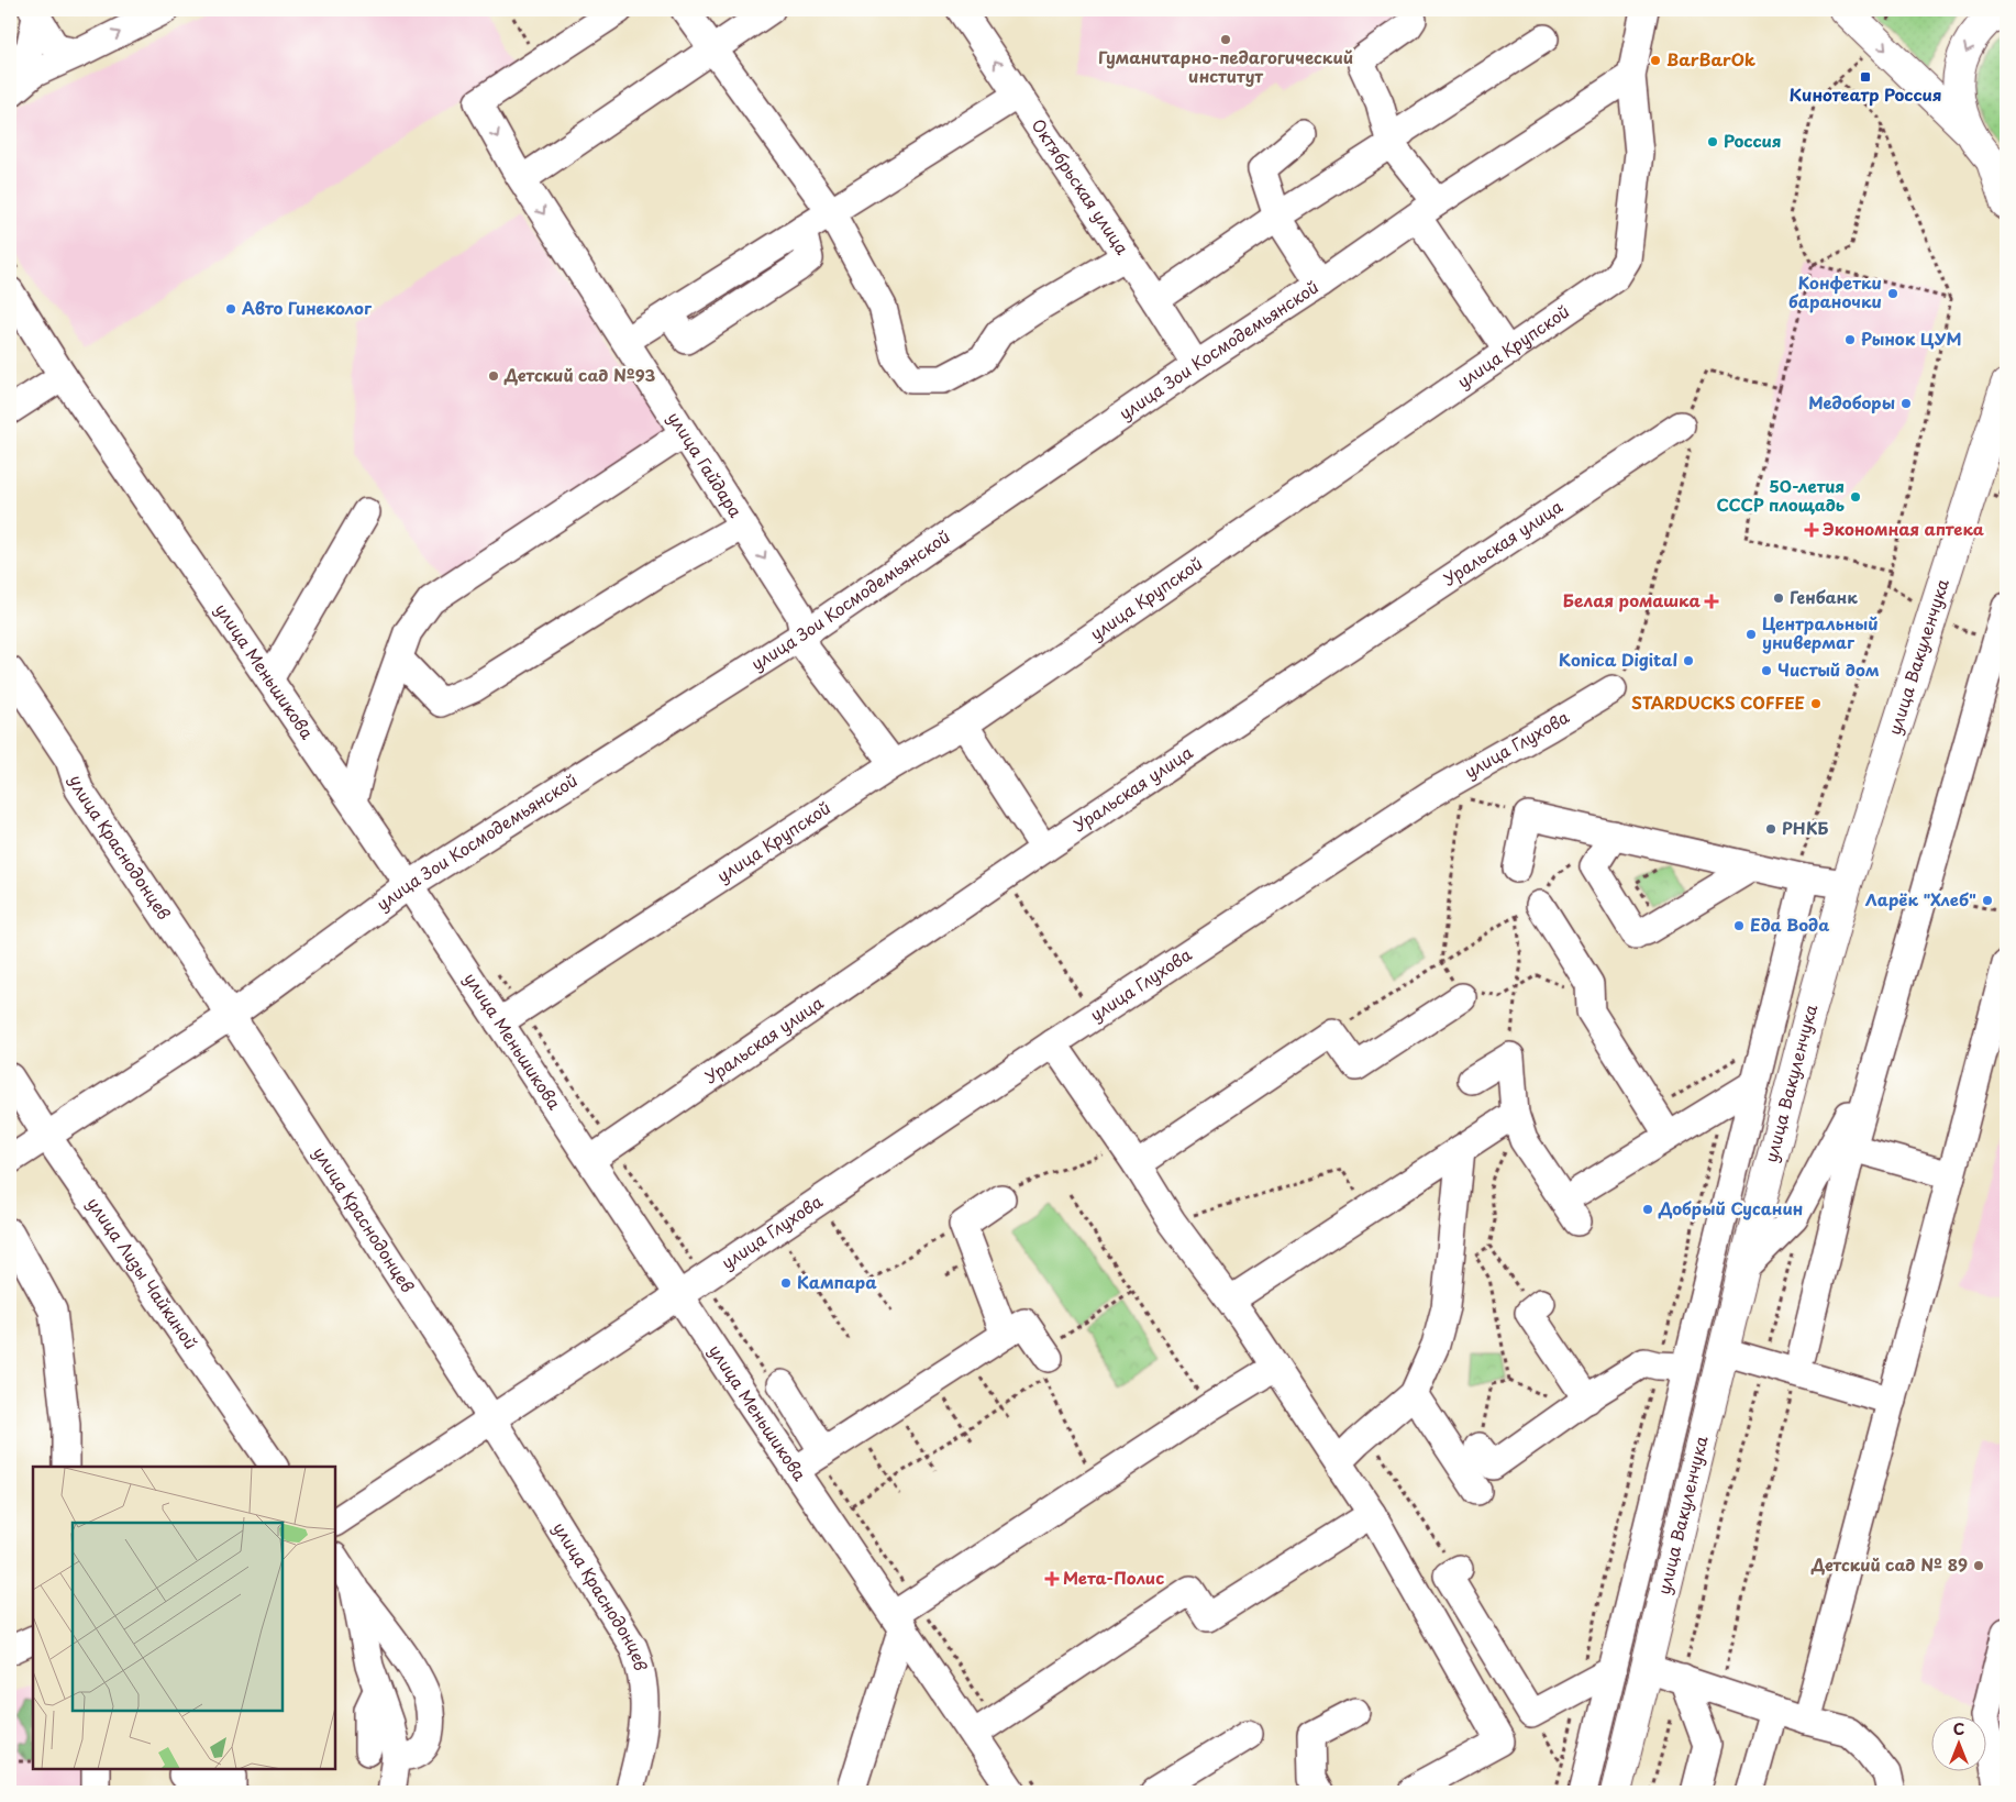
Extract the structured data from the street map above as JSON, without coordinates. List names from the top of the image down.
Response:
{
  "streets": {
    "main road": ["улица Вакуленчука"],
    "street": [
      "Октябрьская улица",
      "улица Крупской",
      "улица Зои Космодемьянской",
      "улица Гайдара",
      "Уральская улица",
      "улица Меньшикова",
      "улица Глухова",
      "улица Краснодонцев",
      "улица Лизы Чайкиной"
    ]
  },
  "crossings": [
    ["Октябрьская улица", "улица Зои Космодемьянской"],
    ["улица Крупской", "улица Зои Космодемьянской"],
    ["улица Крупской", "улица Гайдара"],
    ["улица Крупской", "улица Меньшикова"],
    ["улица Зои Космодемьянской", "улица Гайдара"],
    ["улица Зои Космодемьянской", "улица Меньшикова"],
    ["улица Зои Космодемьянской", "улица Краснодонцев"],
    ["улица Зои Космодемьянской", "улица Лизы Чайкиной"],
    ["Уральская улица", "улица Меньшикова"],
    ["улица Меньшикова", "улица Глухова"],
    ["улица Глухова", "улица Краснодонцев"]
  ],
  "places": {
    "other": [
      "Гуманитарно-педагогический институт",
      "BarBarOk",
      "Россия",
      "Конфетки бараночки",
      "Авто Гинеколог",
      "Рынок ЦУМ",
      "Детский сад №93",
      "Медоборы",
      "50-летия СССР площадь",
      "Генбанк",
      "Центральный универмаг",
      "Konica Digital",
      "Чистый дом",
      "STARDUCKS COFFEE",
      "РНКБ",
      "Ларёк \"Хлеб\"",
      "Еда Вода",
      "Добрый Сусанин",
      "Кампара",
      "Детский сад № 89"
    ],
    "transit": ["Кинотеатр Россия"],
    "health": ["Экономная аптека", "Белая ромашка", "Мета-Полис"]
  },
  "north": "top"
}
